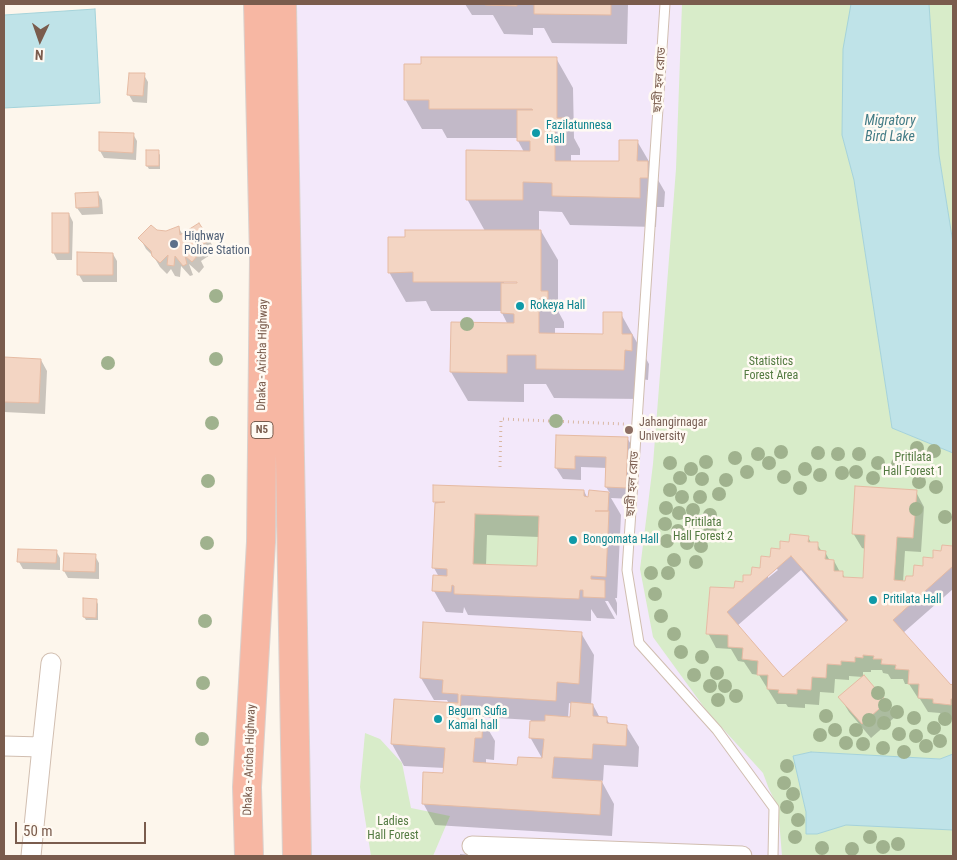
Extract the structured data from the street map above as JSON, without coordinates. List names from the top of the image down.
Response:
{
  "streets": {
    "highway": ["Dhaka - Aricha Highway", "N5"],
    "lane": ["ছাত্রী হল রোড"]
  },
  "water": ["Migratory Bird Lake"],
  "parks": [
    "Statistics Forest Area",
    "Pritilata Hall Forest 1",
    "Pritilata Hall Forest 2",
    "Ladies Hall Forest"
  ],
  "places": [
    "Fazilatunnesa Hall",
    "Highway Police Station",
    "Rokeya Hall",
    "Jahangirnagar University",
    "Bongomata Hall",
    "Pritilata Hall",
    "Begum Sufia Kamal hall"
  ],
  "scale_bar": "50 m",
  "north": "bottom"
}
